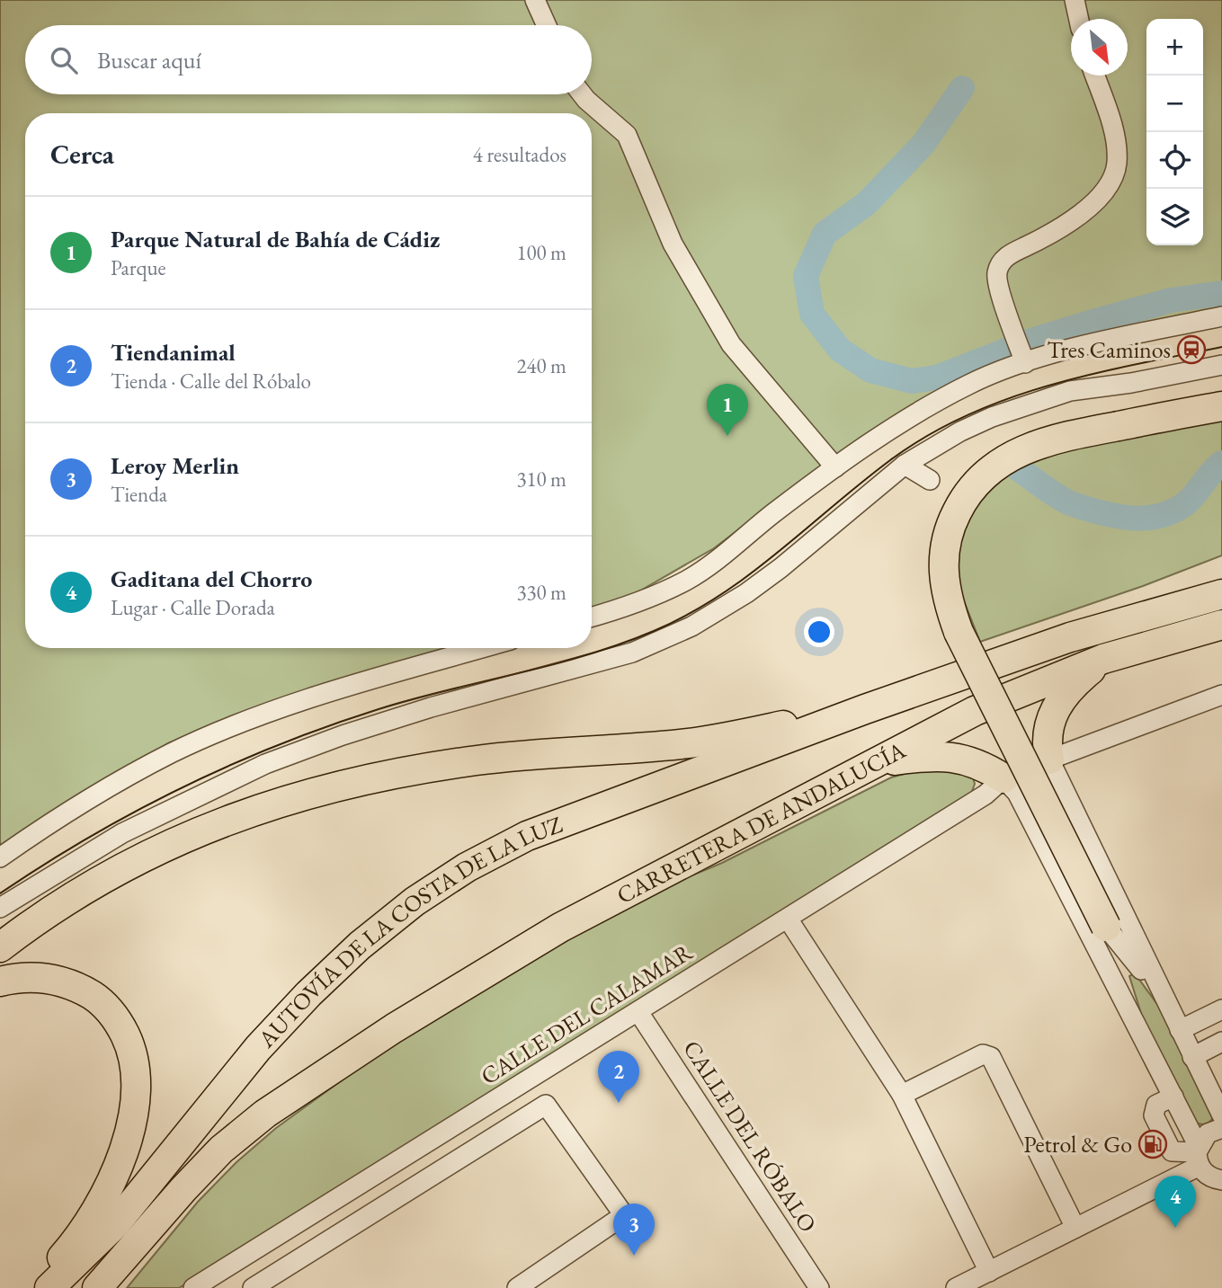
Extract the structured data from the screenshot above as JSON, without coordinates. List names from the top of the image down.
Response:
{
  "streets": {
    "highway": ["CARRETERA DE ANDALUCÍA", "AUTOVÍA DE LA COSTA DE LA LUZ"],
    "street": ["CALLE DEL CALAMAR", "CALLE DEL RÓBALO"]
  },
  "crossings": [
    ["CARRETERA DE ANDALUCÍA", "AUTOVÍA DE LA COSTA DE LA LUZ"],
    ["CALLE DEL CALAMAR", "CALLE DEL RÓBALO"]
  ],
  "places": {
    "station": ["Tres Caminos"],
    "fuel station": ["Petrol & Go"]
  },
  "north": "bottom right",
  "page": {
    "map_buttons": ["+", "−"],
    "search": "Buscar aquí",
    "heading": ["Cerca", "4 resultados"],
    "list": [
      {
        "mark": "1",
        "name": "Parque Natural de Bahía de Cádiz",
        "note": "Parque",
        "value": "100 m"
      },
      {
        "mark": "2",
        "name": "Tiendanimal",
        "note": "Tienda · Calle del Róbalo",
        "value": "240 m"
      },
      {
        "mark": "3",
        "name": "Leroy Merlin",
        "note": "Tienda",
        "value": "310 m"
      },
      {
        "mark": "4",
        "name": "Gaditana del Chorro",
        "note": "Lugar · Calle Dorada",
        "value": "330 m"
      }
    ],
    "pins": [
      "1",
      "2",
      "4",
      "3"
    ]
  }
}
